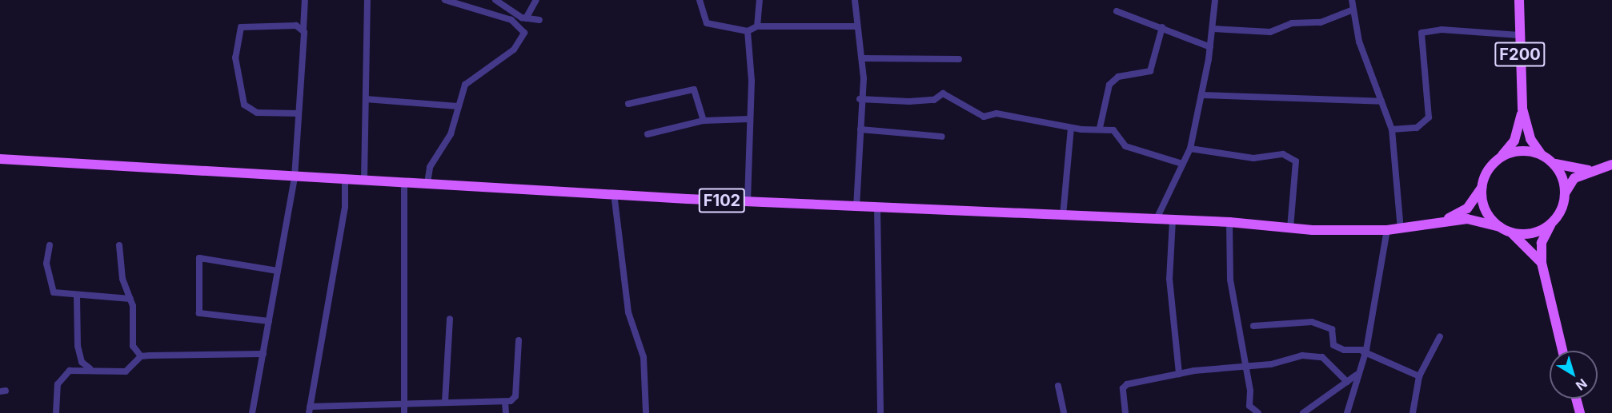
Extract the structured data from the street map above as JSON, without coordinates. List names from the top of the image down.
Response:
{
  "streets": {
    "main road": ["F200", "F102"]
  },
  "crossings": [
    ["F200", "F102"]
  ],
  "north": "bottom right"
}
